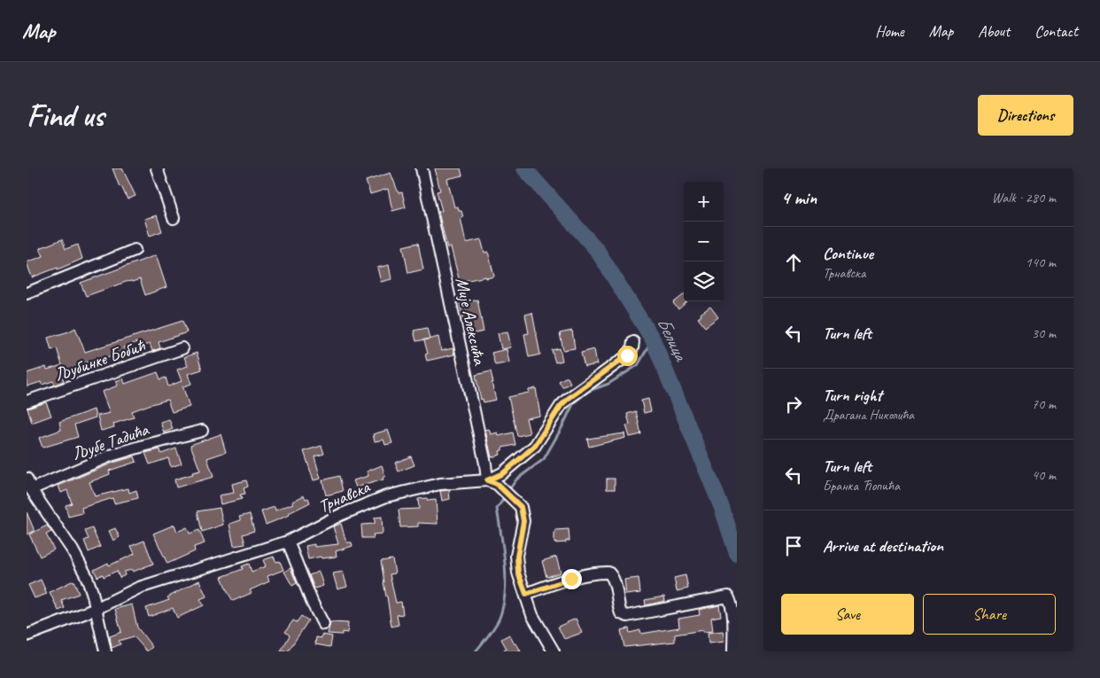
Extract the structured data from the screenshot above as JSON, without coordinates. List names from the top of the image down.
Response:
{
  "streets": {
    "street": [
      "Мије Алексића",
      "Љубинке Бобић",
      "Љубе Тадића",
      "Трнавска"
    ]
  },
  "crossings": [
    ["Мије Алексића", "Трнавска"]
  ],
  "water": ["Белица"],
  "page": {
    "header": "Map",
    "nav": [
      "Home",
      "Map",
      "About",
      "Contact"
    ],
    "buttons": [
      "Directions",
      ["Save", "Share"]
    ],
    "title": "Find us",
    "heading": ["4 min", "Walk · 280 m"],
    "map_buttons": ["+", "−"],
    "list": [
      ["Continue", "Трнавска", "140 m"],
      ["Turn left", "30 m"],
      ["Turn right", "Драгана Николића", "70 m"],
      ["Turn left", "Бранка Ћопића", "40 m"],
      "Arrive at destination"
    ]
  }
}
